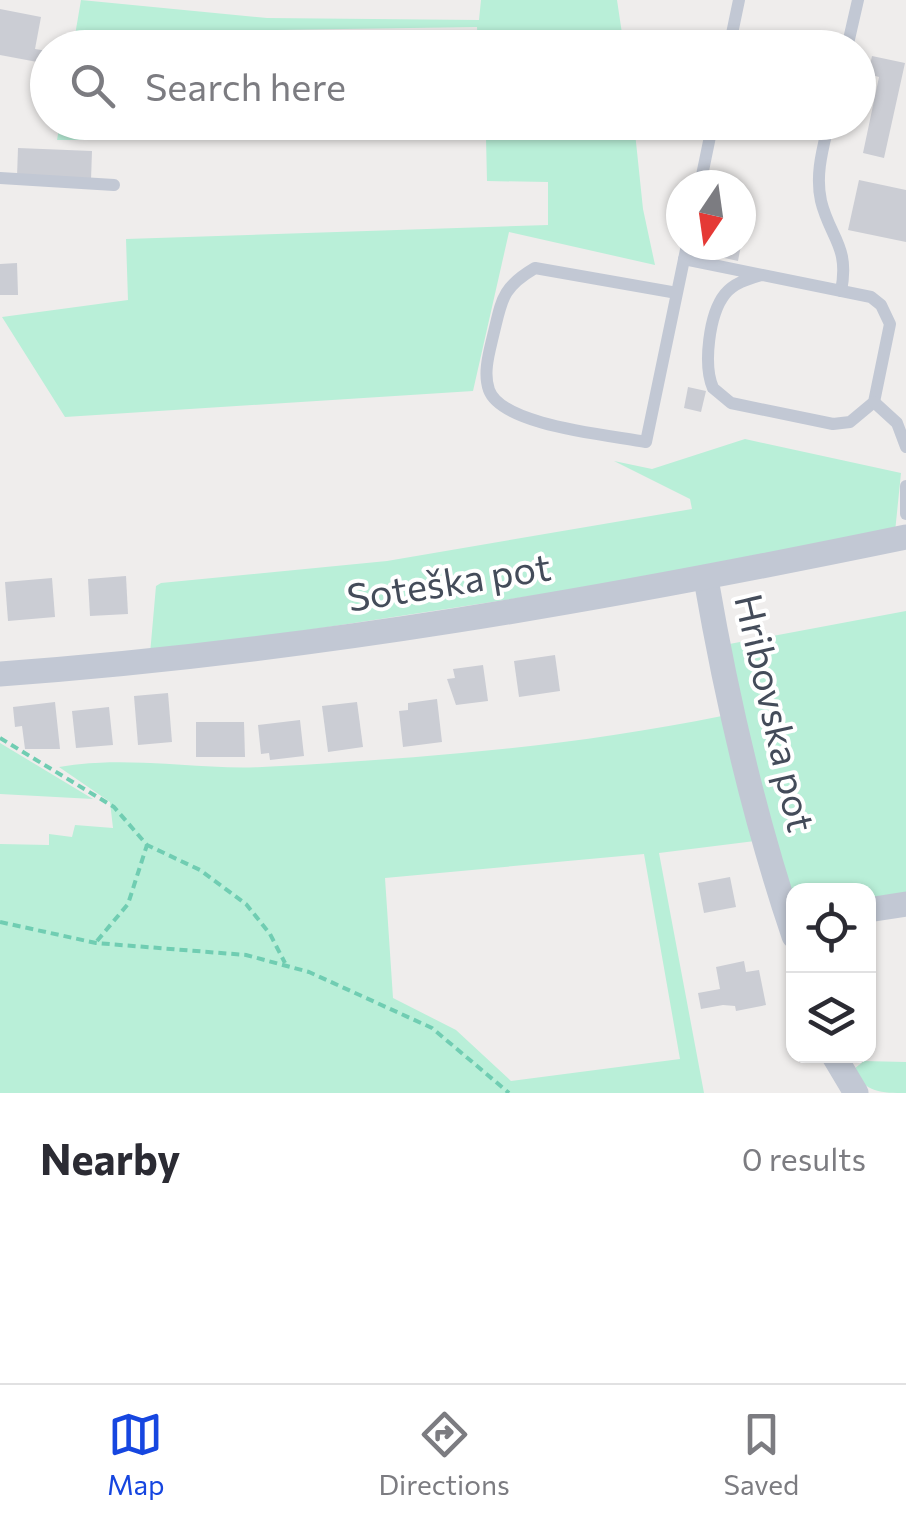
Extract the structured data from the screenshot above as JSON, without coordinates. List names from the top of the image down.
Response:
{
  "streets": {
    "street": ["Soteška pot", "Hribovska pot"]
  },
  "crossings": [
    ["Soteška pot", "Hribovska pot"]
  ],
  "north": "bottom",
  "page": {
    "search": "Search here",
    "heading": ["Nearby", "0 results"],
    "nav": ["Map", "Directions", "Saved"]
  }
}
